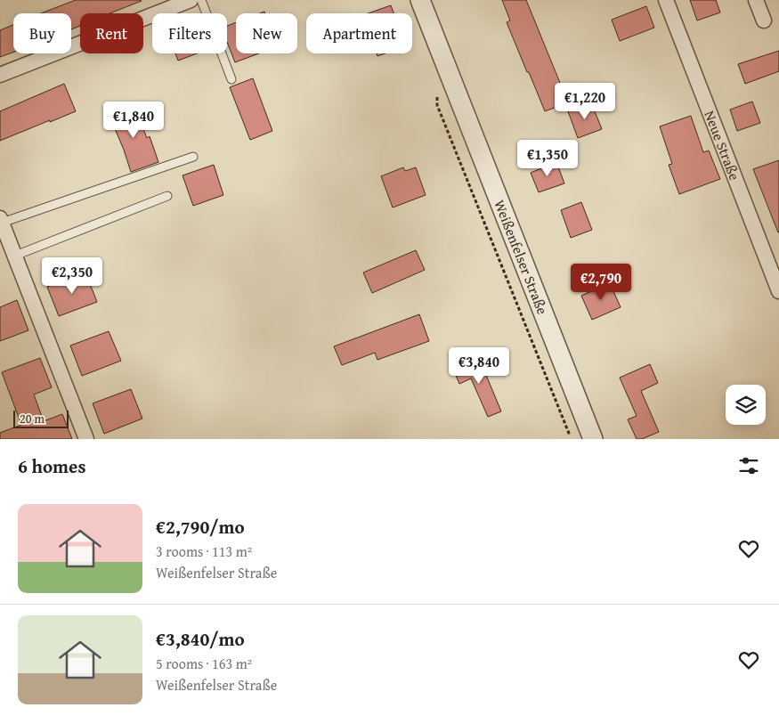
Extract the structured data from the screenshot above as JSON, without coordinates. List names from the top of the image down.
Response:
{
  "streets": {
    "street": ["Neue Straße", "Weißenfelser Straße"]
  },
  "scale_bar": "20 m",
  "page": {
    "chip": [
      "Buy",
      "Rent",
      "Filters",
      "New",
      "Apartment"
    ],
    "price": [
      "€1,220",
      "€1,840",
      "€1,350",
      "€2,350",
      "€2,790",
      "€3,840"
    ],
    "scale": "20 m",
    "heading": "6 homes",
    "list": [
      {
        "name": "€2,790/mo",
        "note": "3 rooms · 113 m² · Weißenfelser Straße"
      },
      {
        "name": "€3,840/mo",
        "note": "5 rooms · 163 m² · Weißenfelser Straße"
      }
    ]
  }
}
